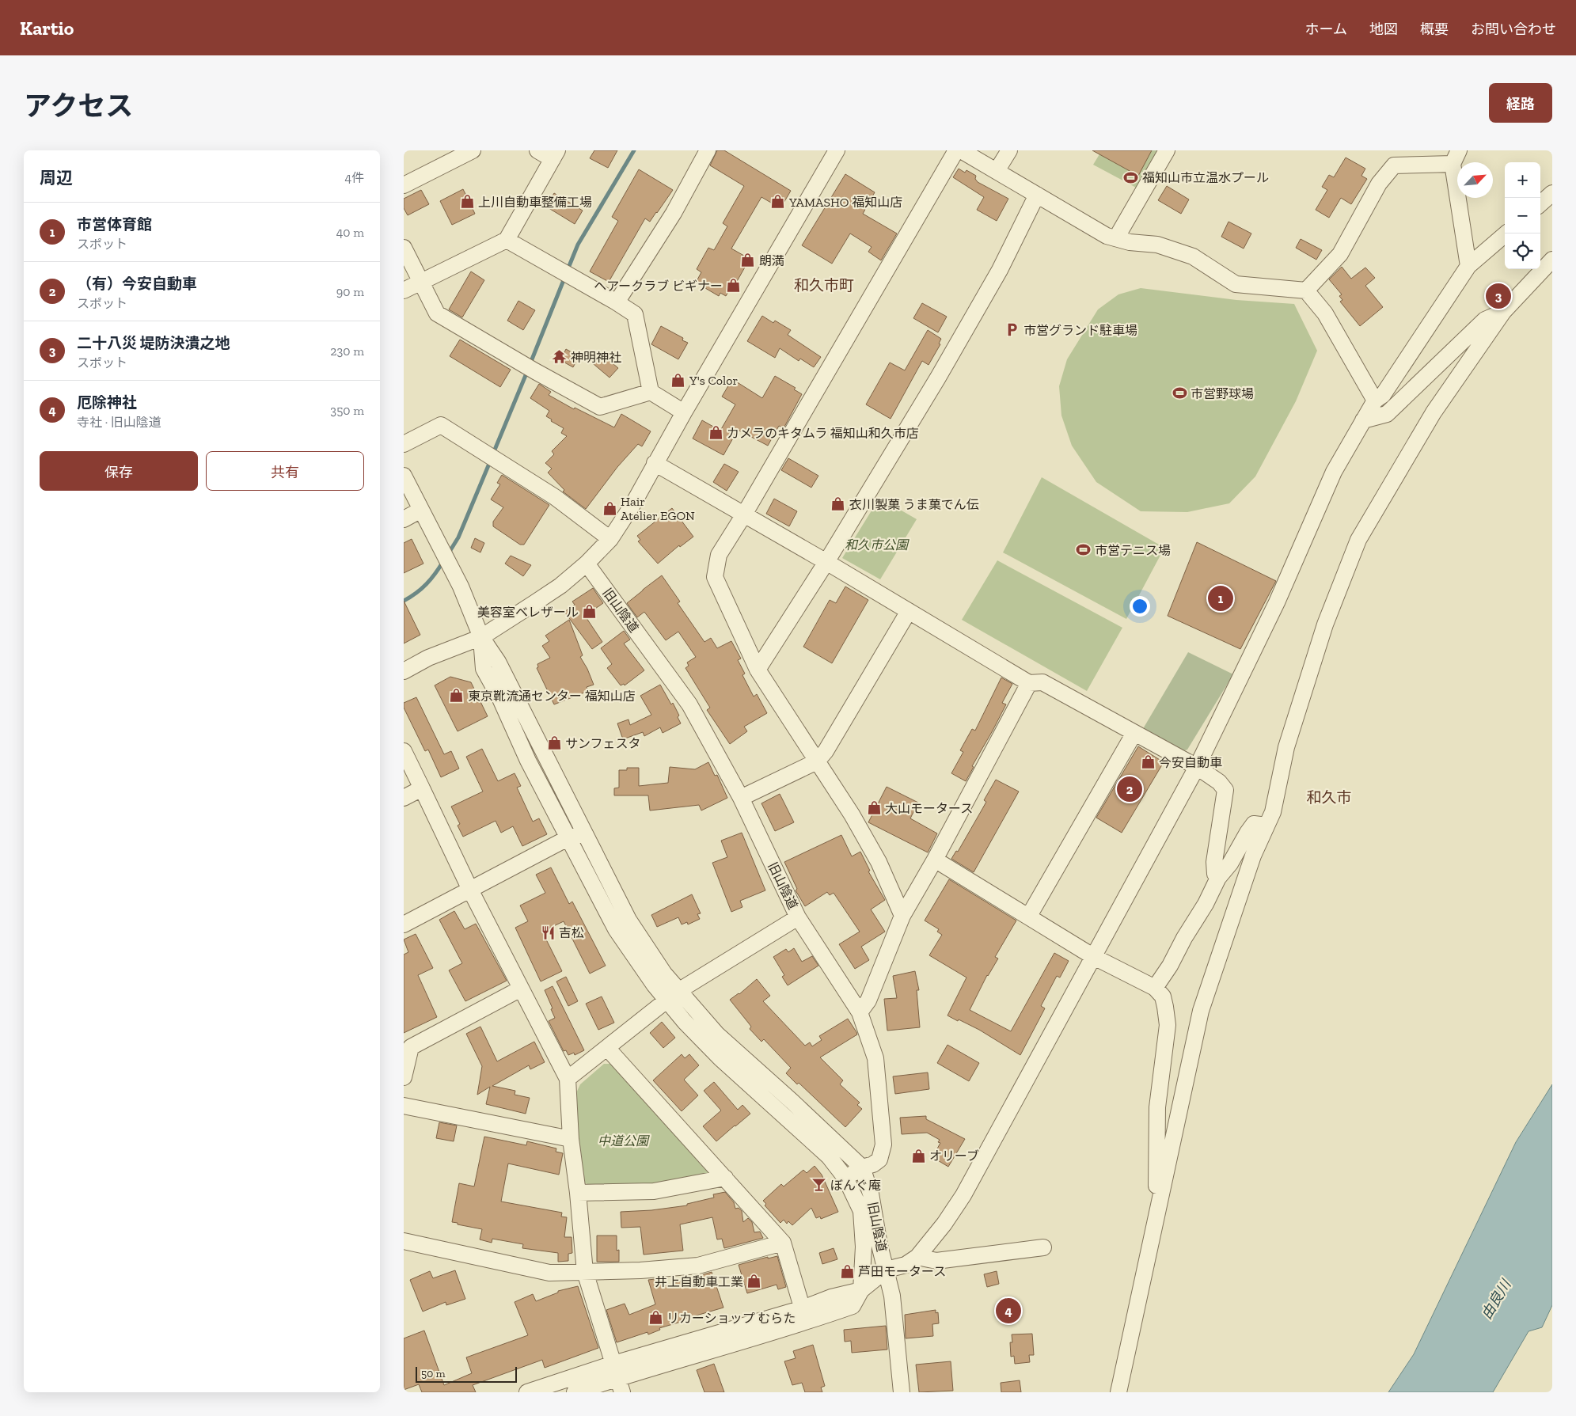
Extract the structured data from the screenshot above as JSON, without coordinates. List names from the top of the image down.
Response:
{
  "streets": {
    "street": ["旧山陰道"]
  },
  "districts": ["和久市町", "和久市"],
  "water": ["由良川"],
  "parks": ["和久市公園", "中道公園"],
  "places": {
    "sports": ["福知山市立温水プール", "市営野球場", "市営テニス場"],
    "shop": [
      "上川自動車整備工場",
      "YAMASHO 福知山店",
      "朗満",
      "ヘアークラブ ビギナー",
      "Y's Color",
      "カメラのキタムラ 福知山和久市店",
      "衣川製菓 うま菓でん伝",
      "Hair Atelier EGON",
      "美容室ベレザール",
      "東京靴流通センター 福知山店",
      "サンフェスタ",
      "今安自動車",
      "大山モータース",
      "オリーブ",
      "芦田モータース",
      "井上自動車工業",
      "リカーショップ むらた"
    ],
    "parking": ["市営グランド駐車場"],
    "temple": ["神明神社"],
    "restaurant": ["吉松"],
    "bar": ["ぼんぐ庵"]
  },
  "scale_bar": "50 m",
  "north": "top right",
  "page": {
    "header": "Kartio",
    "nav": [
      "ホーム",
      "地図",
      "概要",
      "お問い合わせ"
    ],
    "title": "アクセス",
    "buttons": [
      "経路",
      ["保存", "共有"]
    ],
    "heading": ["周辺", "4件"],
    "map_buttons": ["+", "−"],
    "list": [
      {
        "mark": "1",
        "name": "市営体育館",
        "note": "スポット",
        "value": "40 m"
      },
      {
        "mark": "2",
        "name": "（有）今安自動車",
        "note": "スポット",
        "value": "90 m"
      },
      {
        "mark": "3",
        "name": "二十八災 堤防決潰之地",
        "note": "スポット",
        "value": "230 m"
      },
      {
        "mark": "4",
        "name": "厄除神社",
        "note": "寺社 · 旧山陰道",
        "value": "350 m"
      }
    ],
    "pins": [
      "3",
      "1",
      "2",
      "4"
    ],
    "scale": "50 m"
  }
}
